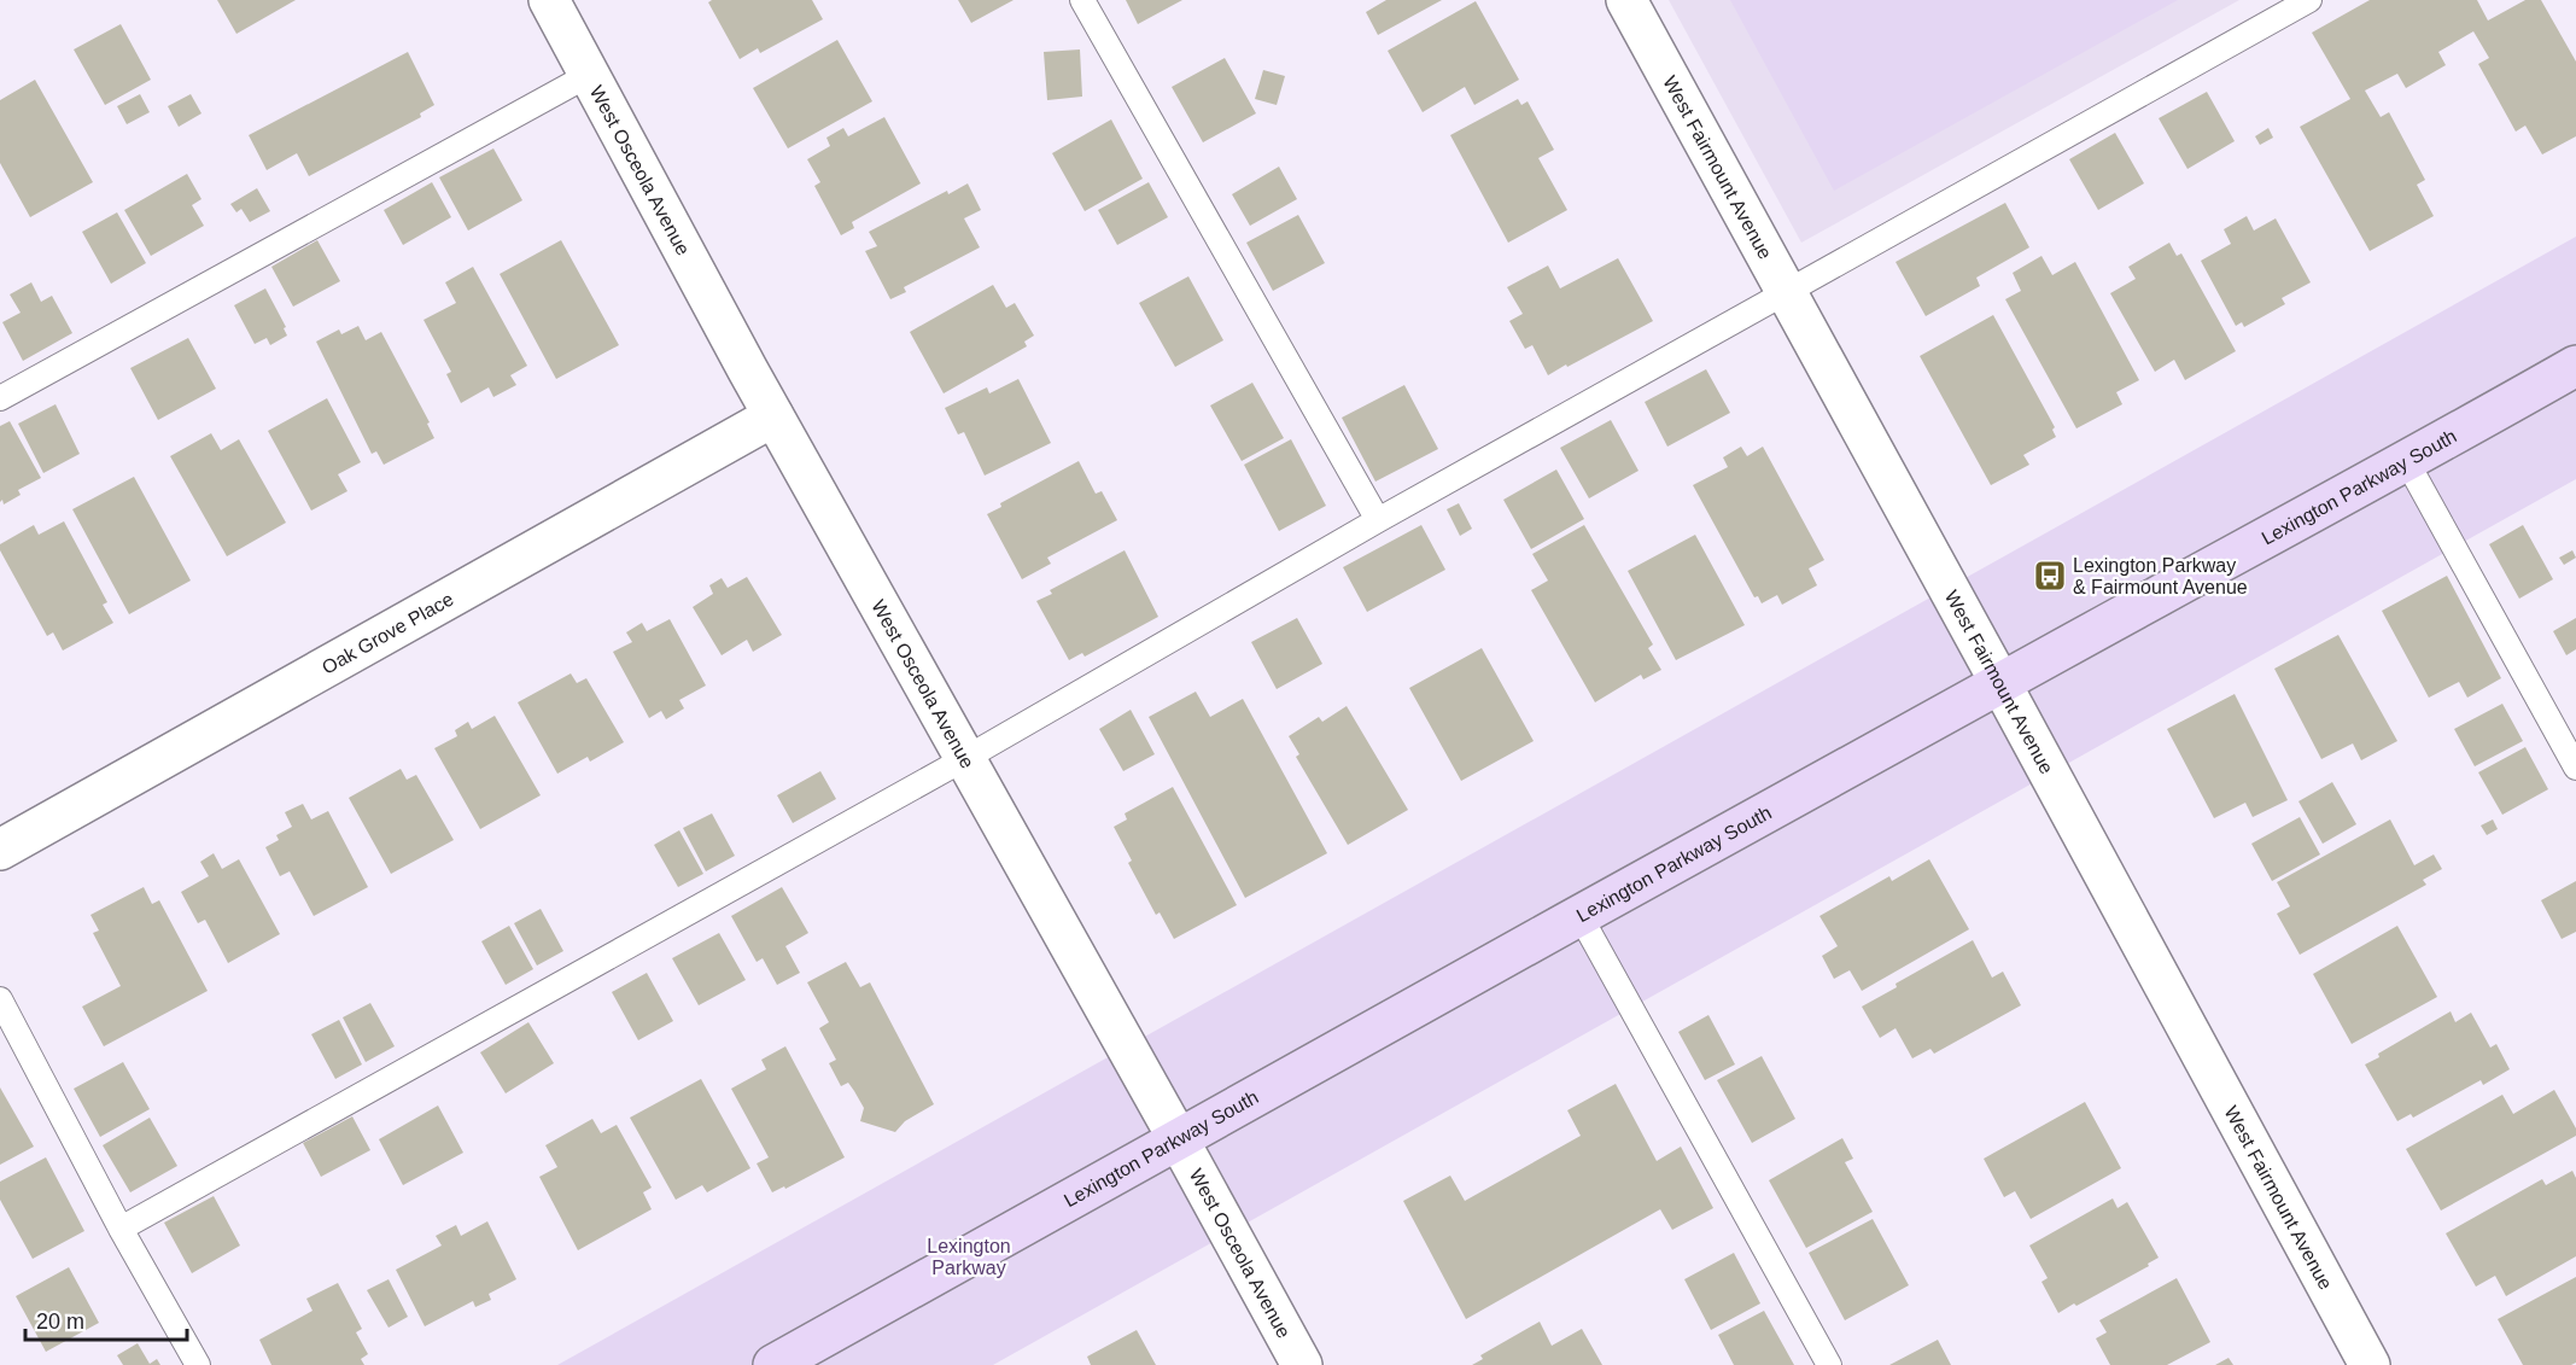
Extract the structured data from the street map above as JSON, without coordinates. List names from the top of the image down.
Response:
{
  "streets": {
    "main road": ["Lexington Parkway South"],
    "street": ["West Fairmount Avenue", "West Osceola Avenue", "Oak Grove Place"]
  },
  "crossings": [
    ["West Fairmount Avenue", "Lexington Parkway South"],
    ["West Osceola Avenue", "Lexington Parkway South"],
    ["West Osceola Avenue", "Oak Grove Place"]
  ],
  "parks": ["Lexington Parkway"],
  "places": {
    "bus stop": ["Lexington Parkway & Fairmount Avenue"]
  },
  "scale_bar": "20 m"
}
